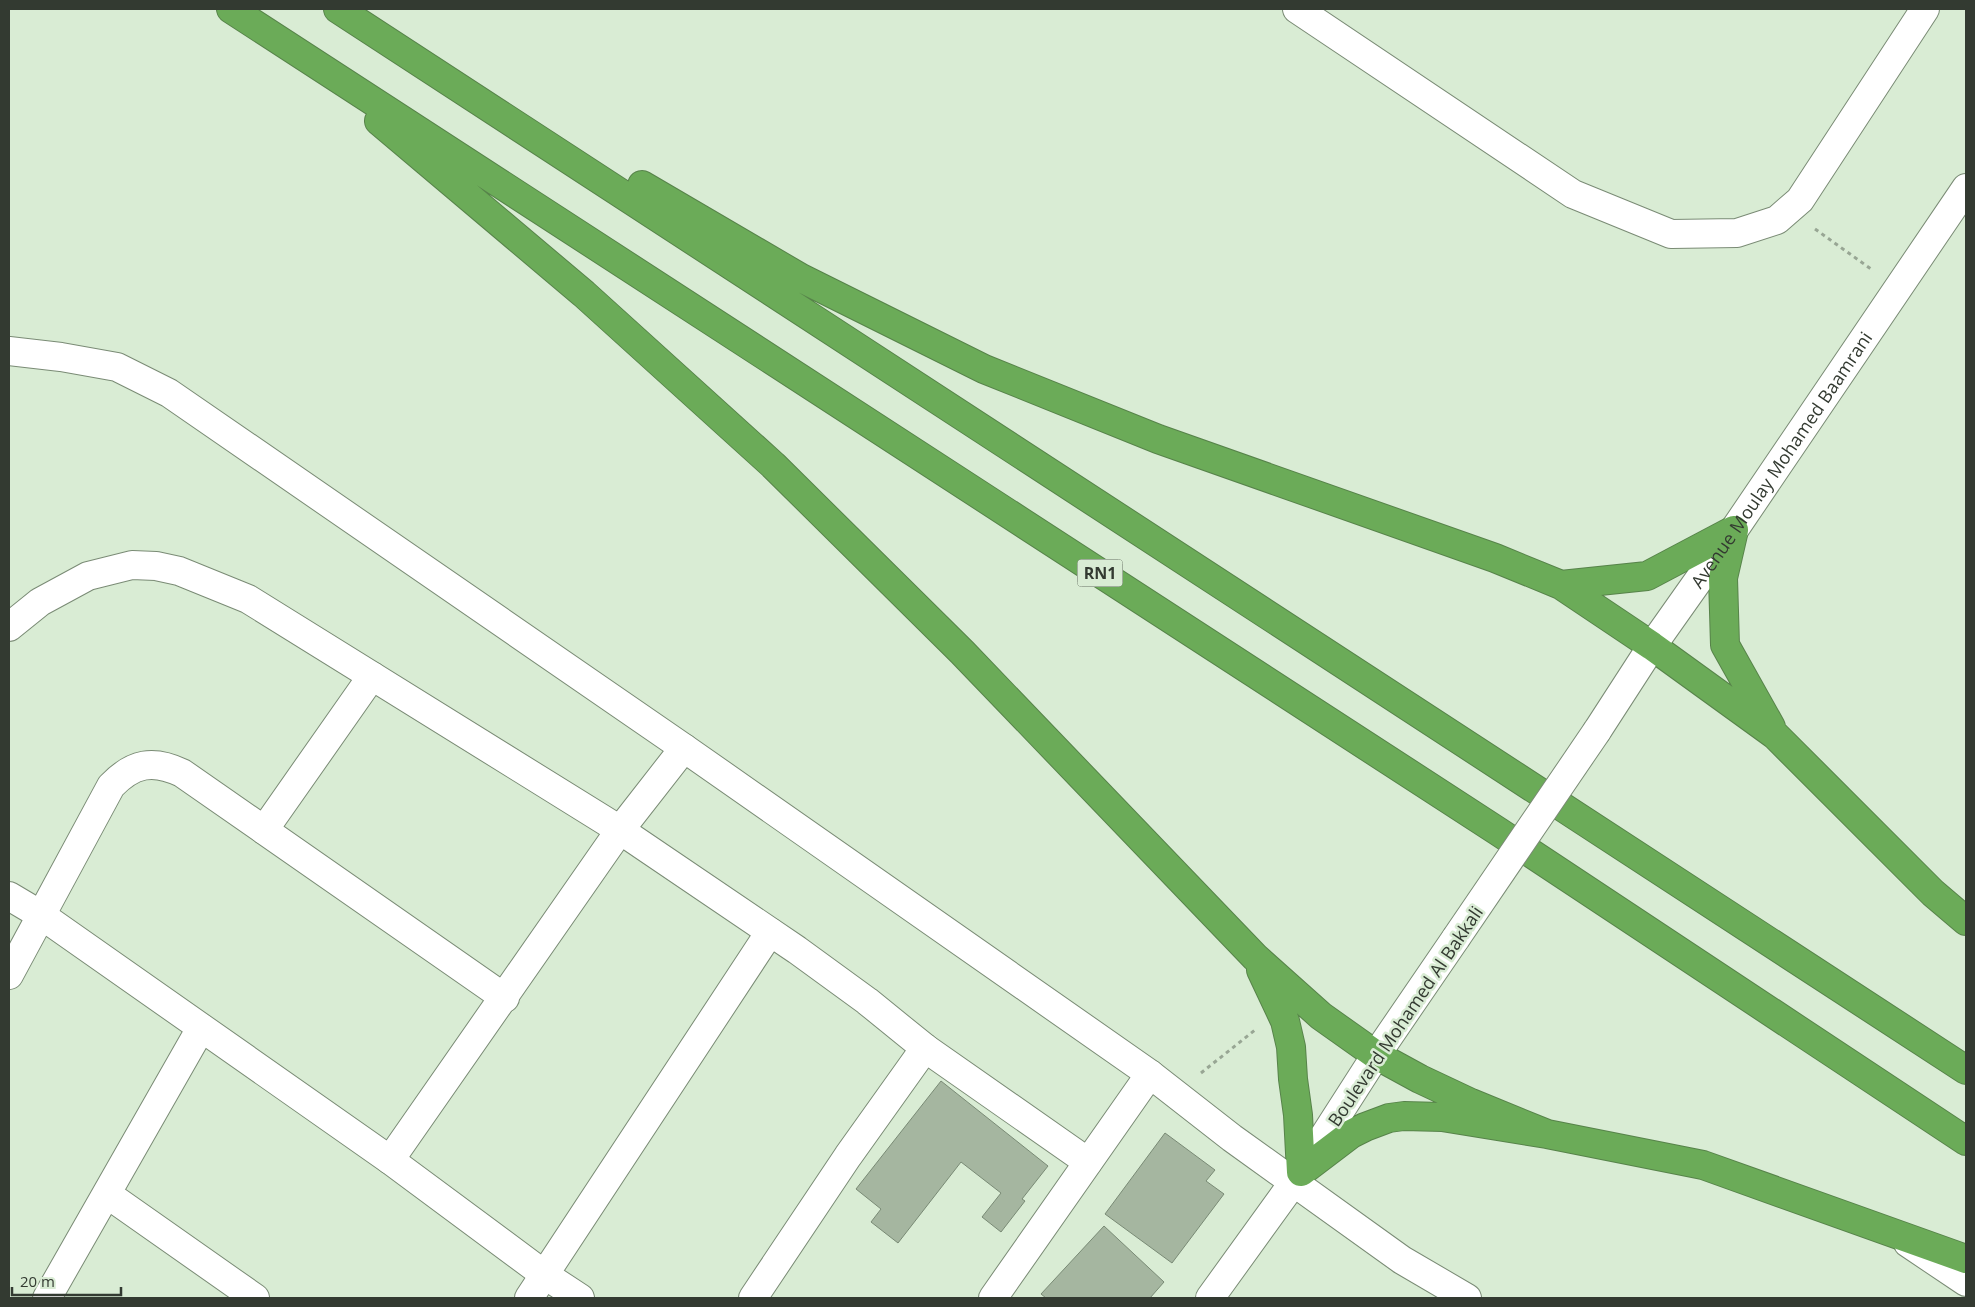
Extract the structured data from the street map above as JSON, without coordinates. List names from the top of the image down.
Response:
{
  "streets": {
    "highway": ["RN1"],
    "street": ["Avenue Moulay Mohamed Baamrani", "Boulevard Mohamed Al Bakkali"]
  },
  "crossings": [
    ["Avenue Moulay Mohamed Baamrani", "Boulevard Mohamed Al Bakkali"]
  ],
  "scale_bar": "20 m"
}
